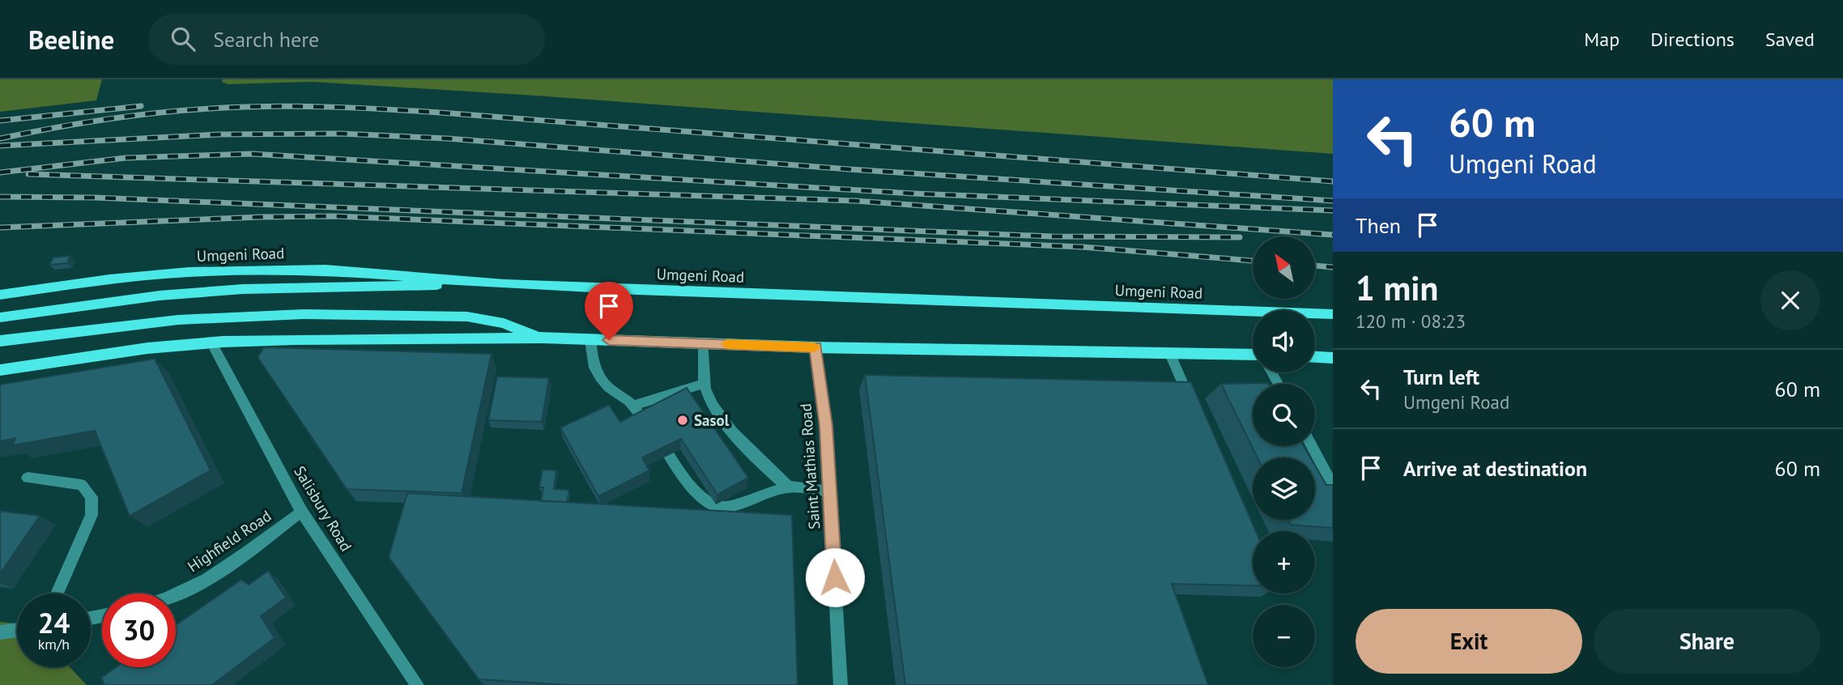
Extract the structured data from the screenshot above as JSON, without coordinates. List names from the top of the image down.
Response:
{
  "streets": {
    "main road": ["Umgeni Road"],
    "street": ["Saint Mathias Road", "Salisbury Road", "Highfield Road"]
  },
  "crossings": [
    ["Salisbury Road", "Highfield Road"]
  ],
  "places": ["Sasol"],
  "north": "top left",
  "page": {
    "header": "Beeline",
    "search": "Search here",
    "nav": ["Map", "Directions", "Saved"],
    "turn": ["60 m", "Umgeni Road"],
    "then": "Then",
    "map_buttons": ["+", "−"],
    "heading": ["1 min", "120 m · 08:23"],
    "list": [
      {
        "name": "Turn left",
        "note": "Umgeni Road",
        "value": "60 m"
      },
      {
        "name": "Arrive at destination",
        "value": "60 m"
      }
    ],
    "speed": "24 km/h",
    "limit": "30",
    "buttons": ["Exit", "Share"]
  }
}
